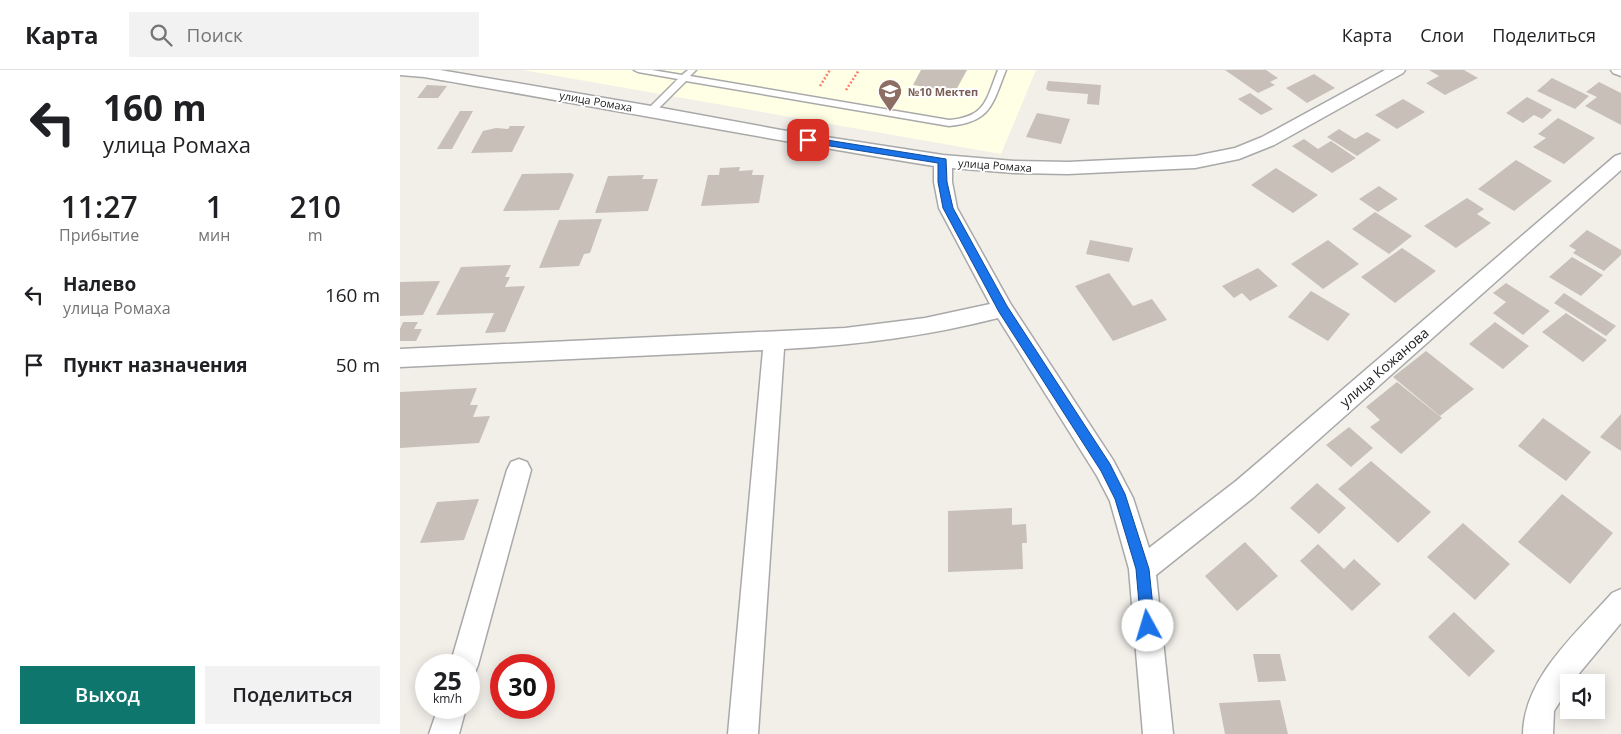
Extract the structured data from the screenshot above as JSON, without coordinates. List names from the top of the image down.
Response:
{
  "streets": {
    "street": ["улица Ромаха", "улица Кожанова"]
  },
  "places": {
    "school or university": ["№10 Мектеп"]
  },
  "page": {
    "header": "Карта",
    "search": "Поиск",
    "nav": ["Карта", "Слои", "Поделиться"],
    "turn": ["160 m", "улица Ромаха"],
    "eta": [
      "11:27",
      "Прибытие",
      "1",
      "мин",
      "210",
      "m"
    ],
    "list": [
      {
        "name": "Налево",
        "note": "улица Ромаха",
        "value": "160 m"
      },
      {
        "name": "Пункт назначения",
        "value": "50 m"
      }
    ],
    "speed": "25 km/h",
    "limit": "30",
    "buttons": ["Выход", "Поделиться"]
  }
}
